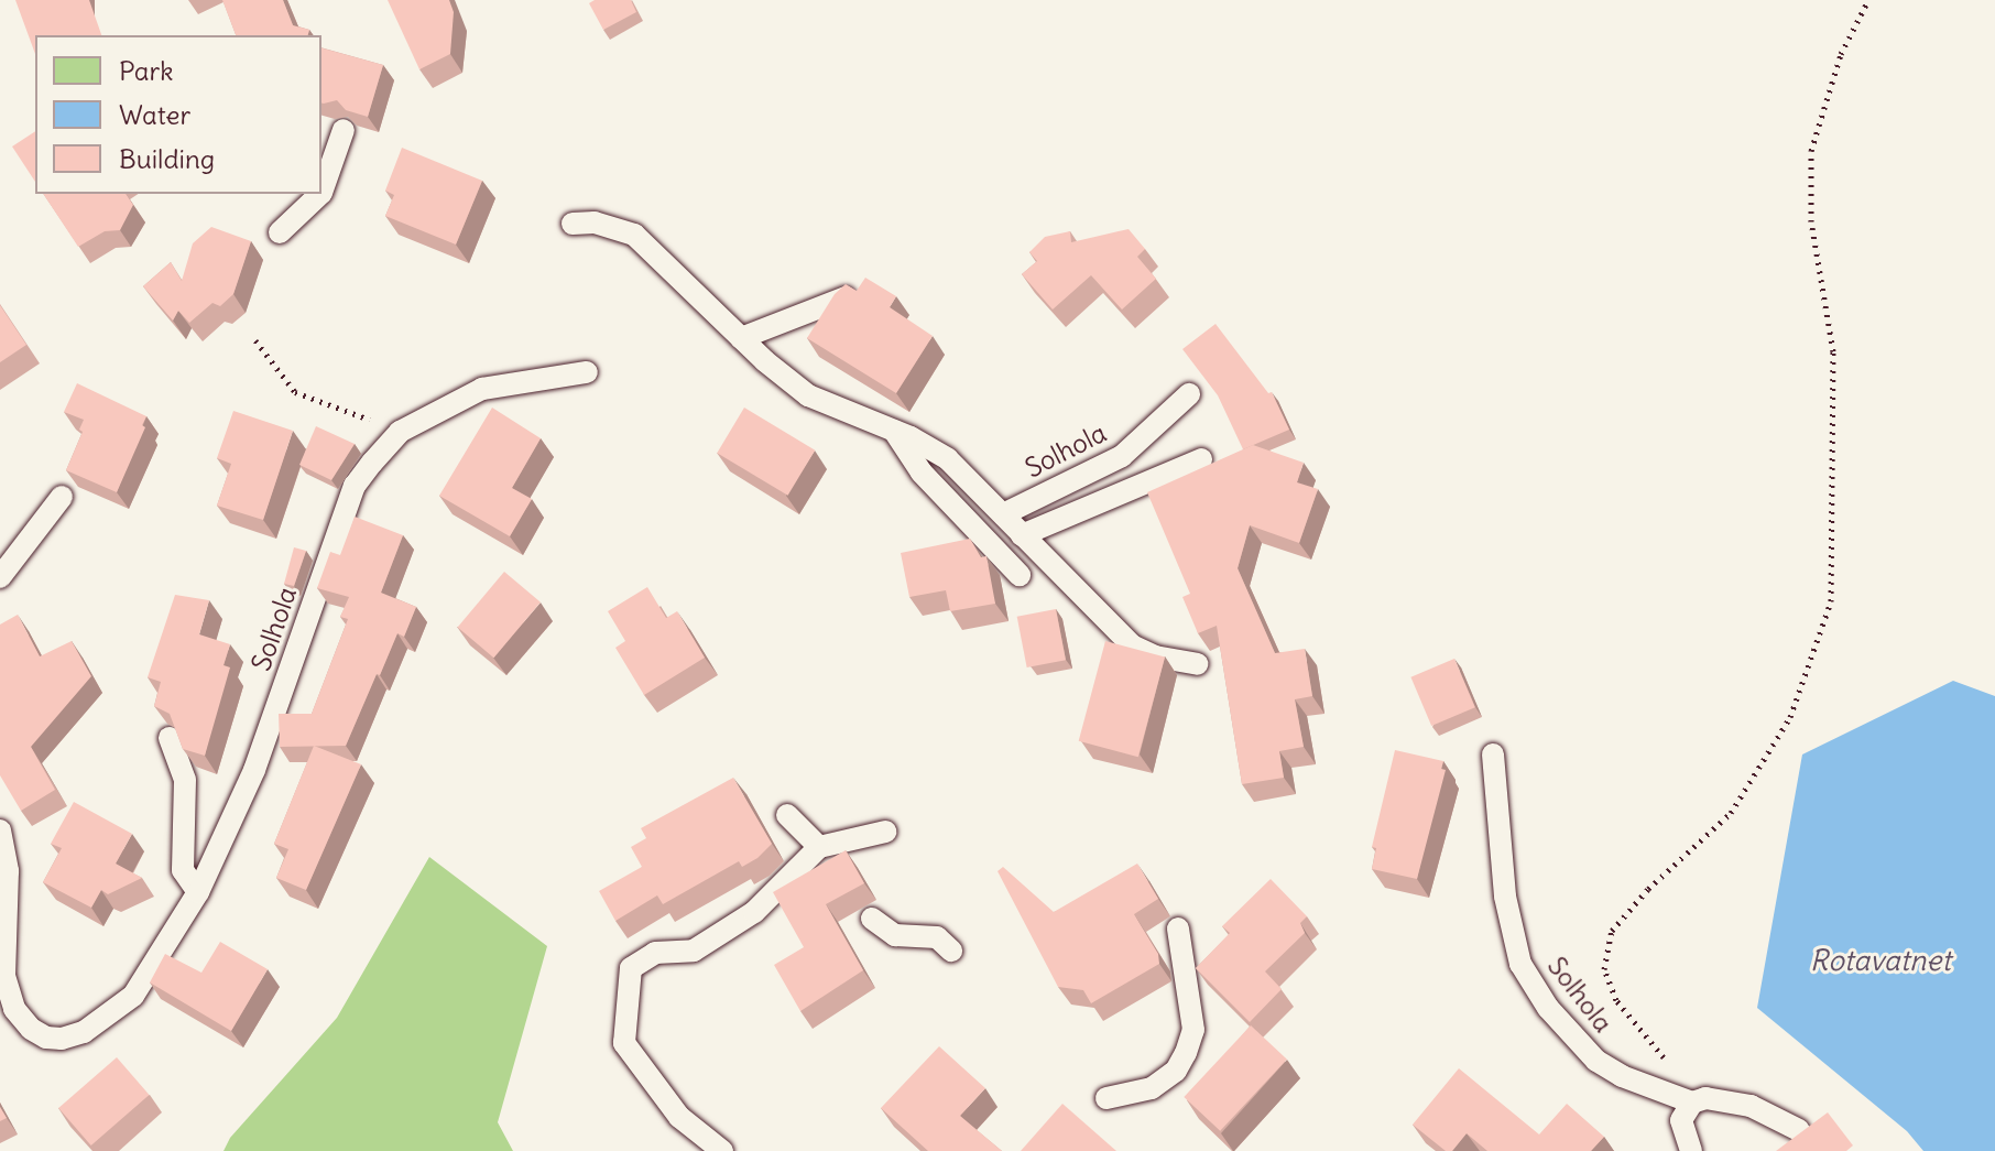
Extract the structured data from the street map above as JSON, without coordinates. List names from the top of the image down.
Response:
{
  "streets": {
    "lane": ["Solhola"]
  },
  "water": ["Rotavatnet"],
  "legend": ["Park", "Water", "Building"]
}
